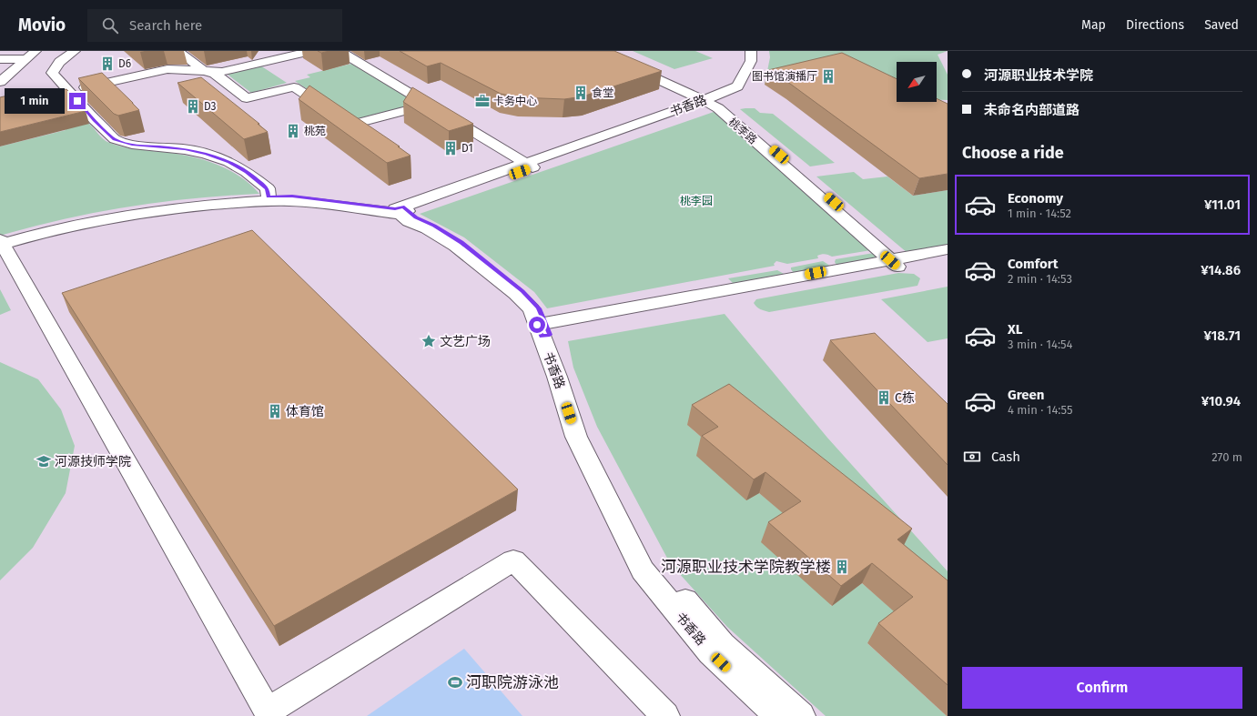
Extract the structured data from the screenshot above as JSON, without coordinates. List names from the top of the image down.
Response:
{
  "streets": {
    "street": ["书香路", "桃李路"]
  },
  "crossings": [
    ["书香路", "桃李路"]
  ],
  "parks": ["桃李园"],
  "places": {
    "building": [
      "D6",
      "图书馆演播厅",
      "食堂",
      "D3",
      "桃苑",
      "D1",
      "C栋",
      "体育馆",
      "河源职业技术学院教学楼"
    ],
    "office": ["卡务中心"],
    "place": ["文艺广场"],
    "school or university": ["河源技师学院"],
    "sports": ["河职院游泳池"]
  },
  "north": "bottom left",
  "page": {
    "header": "Movio",
    "search": "Search here",
    "nav": ["Map", "Directions", "Saved"],
    "banner": ["河源职业技术学院", "未命名内部道路"],
    "bubble": "1 min",
    "heading": "Choose a ride",
    "list": [
      {
        "name": "Economy",
        "note": "1 min · 14:52",
        "value": "¥11.01"
      },
      {
        "name": "Comfort",
        "note": "2 min · 14:53",
        "value": "¥14.86"
      },
      {
        "name": "XL",
        "note": "3 min · 14:54",
        "value": "¥18.71"
      },
      {
        "name": "Green",
        "note": "4 min · 14:55",
        "value": "¥10.94"
      }
    ],
    "pay": ["Cash", "270 m"],
    "buttons": "Confirm"
  }
}
